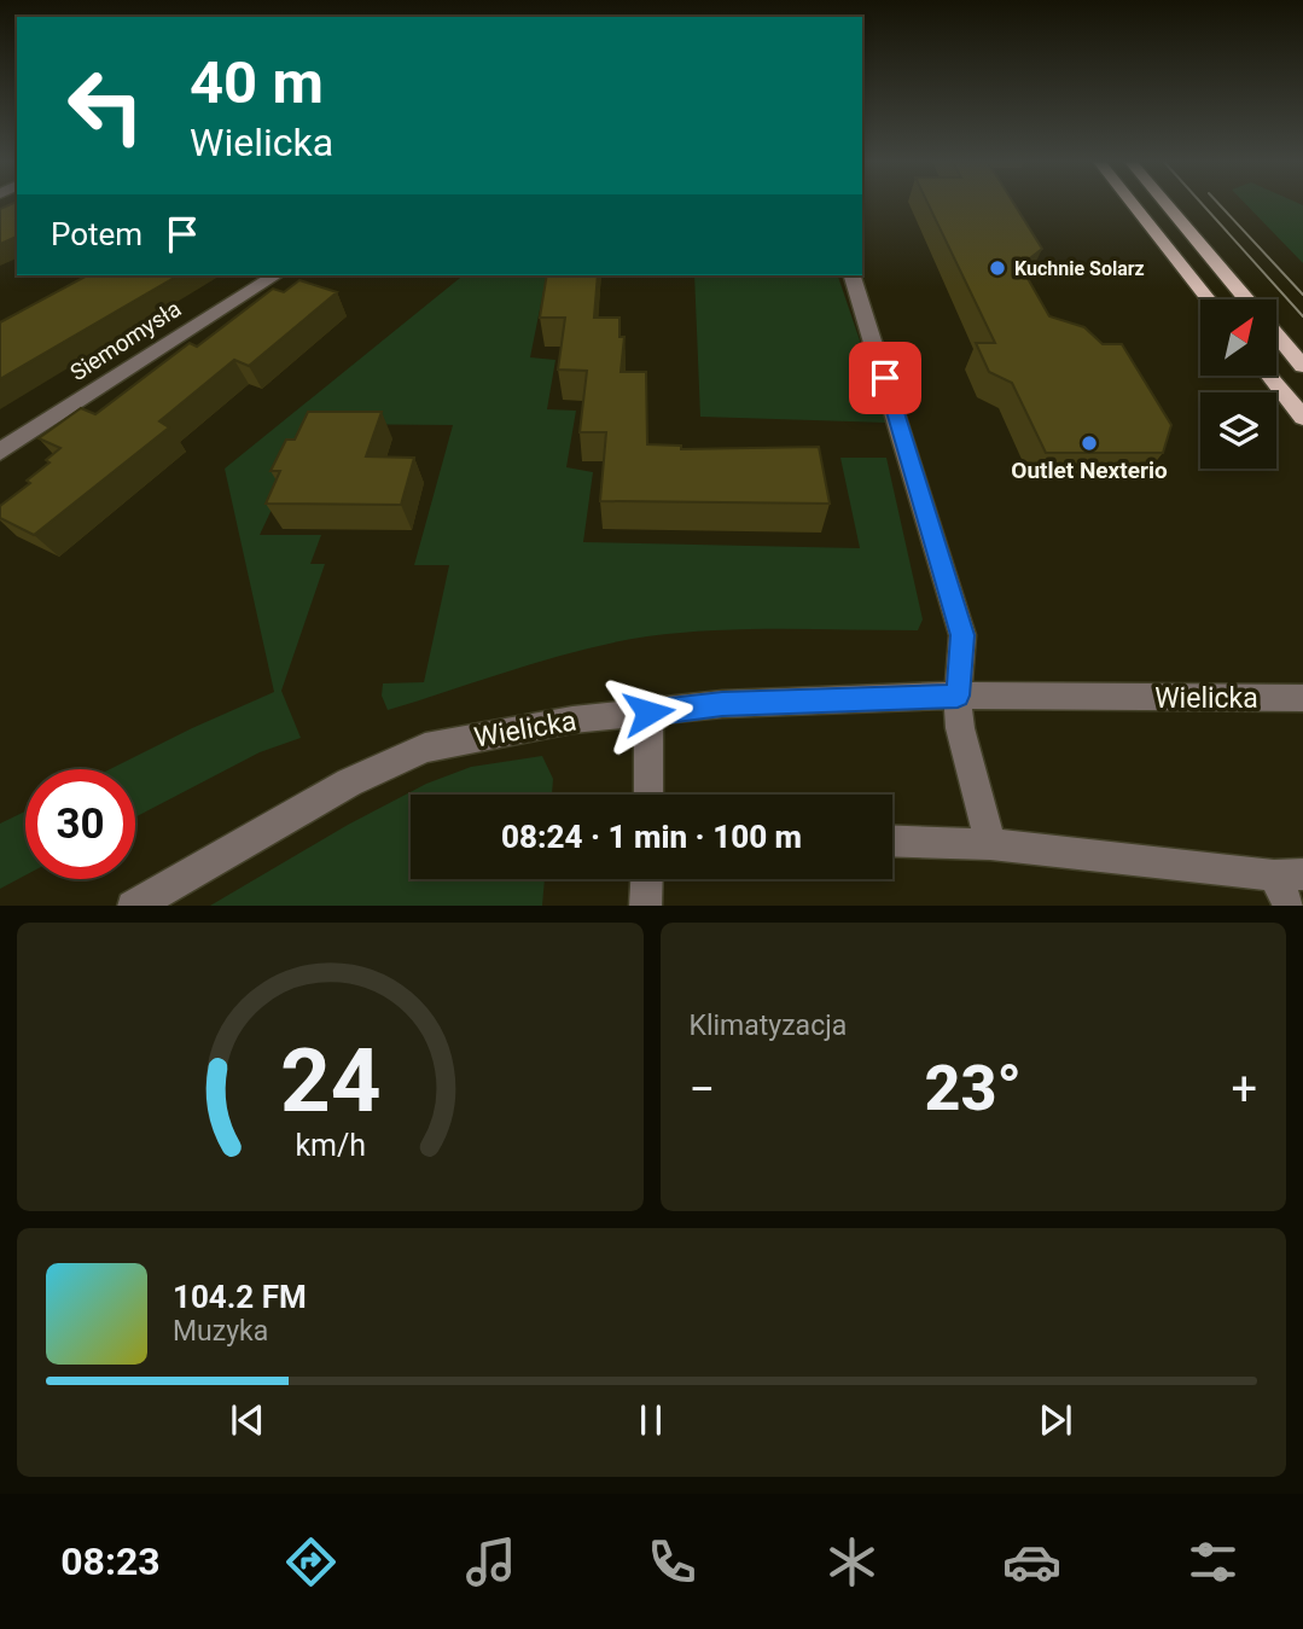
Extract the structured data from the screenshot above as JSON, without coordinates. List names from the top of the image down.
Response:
{
  "streets": {
    "street": ["Siemomysła", "Wielicka"]
  },
  "places": ["Kuchnie Solarz", "Outlet Nexterio"],
  "north": "top right",
  "page": {
    "turn": ["40 m", "Wielicka"],
    "then": "Potem",
    "limit": "30",
    "trip": "08:24 · 1 min · 100 m",
    "tile": "Klimatyzacja",
    "heat": ["−", "23°", "+"],
    "song": ["104.2 FM", "Muzyka"],
    "tabs": "08:23",
    "gauge": ["24", "km/h"]
  }
}
